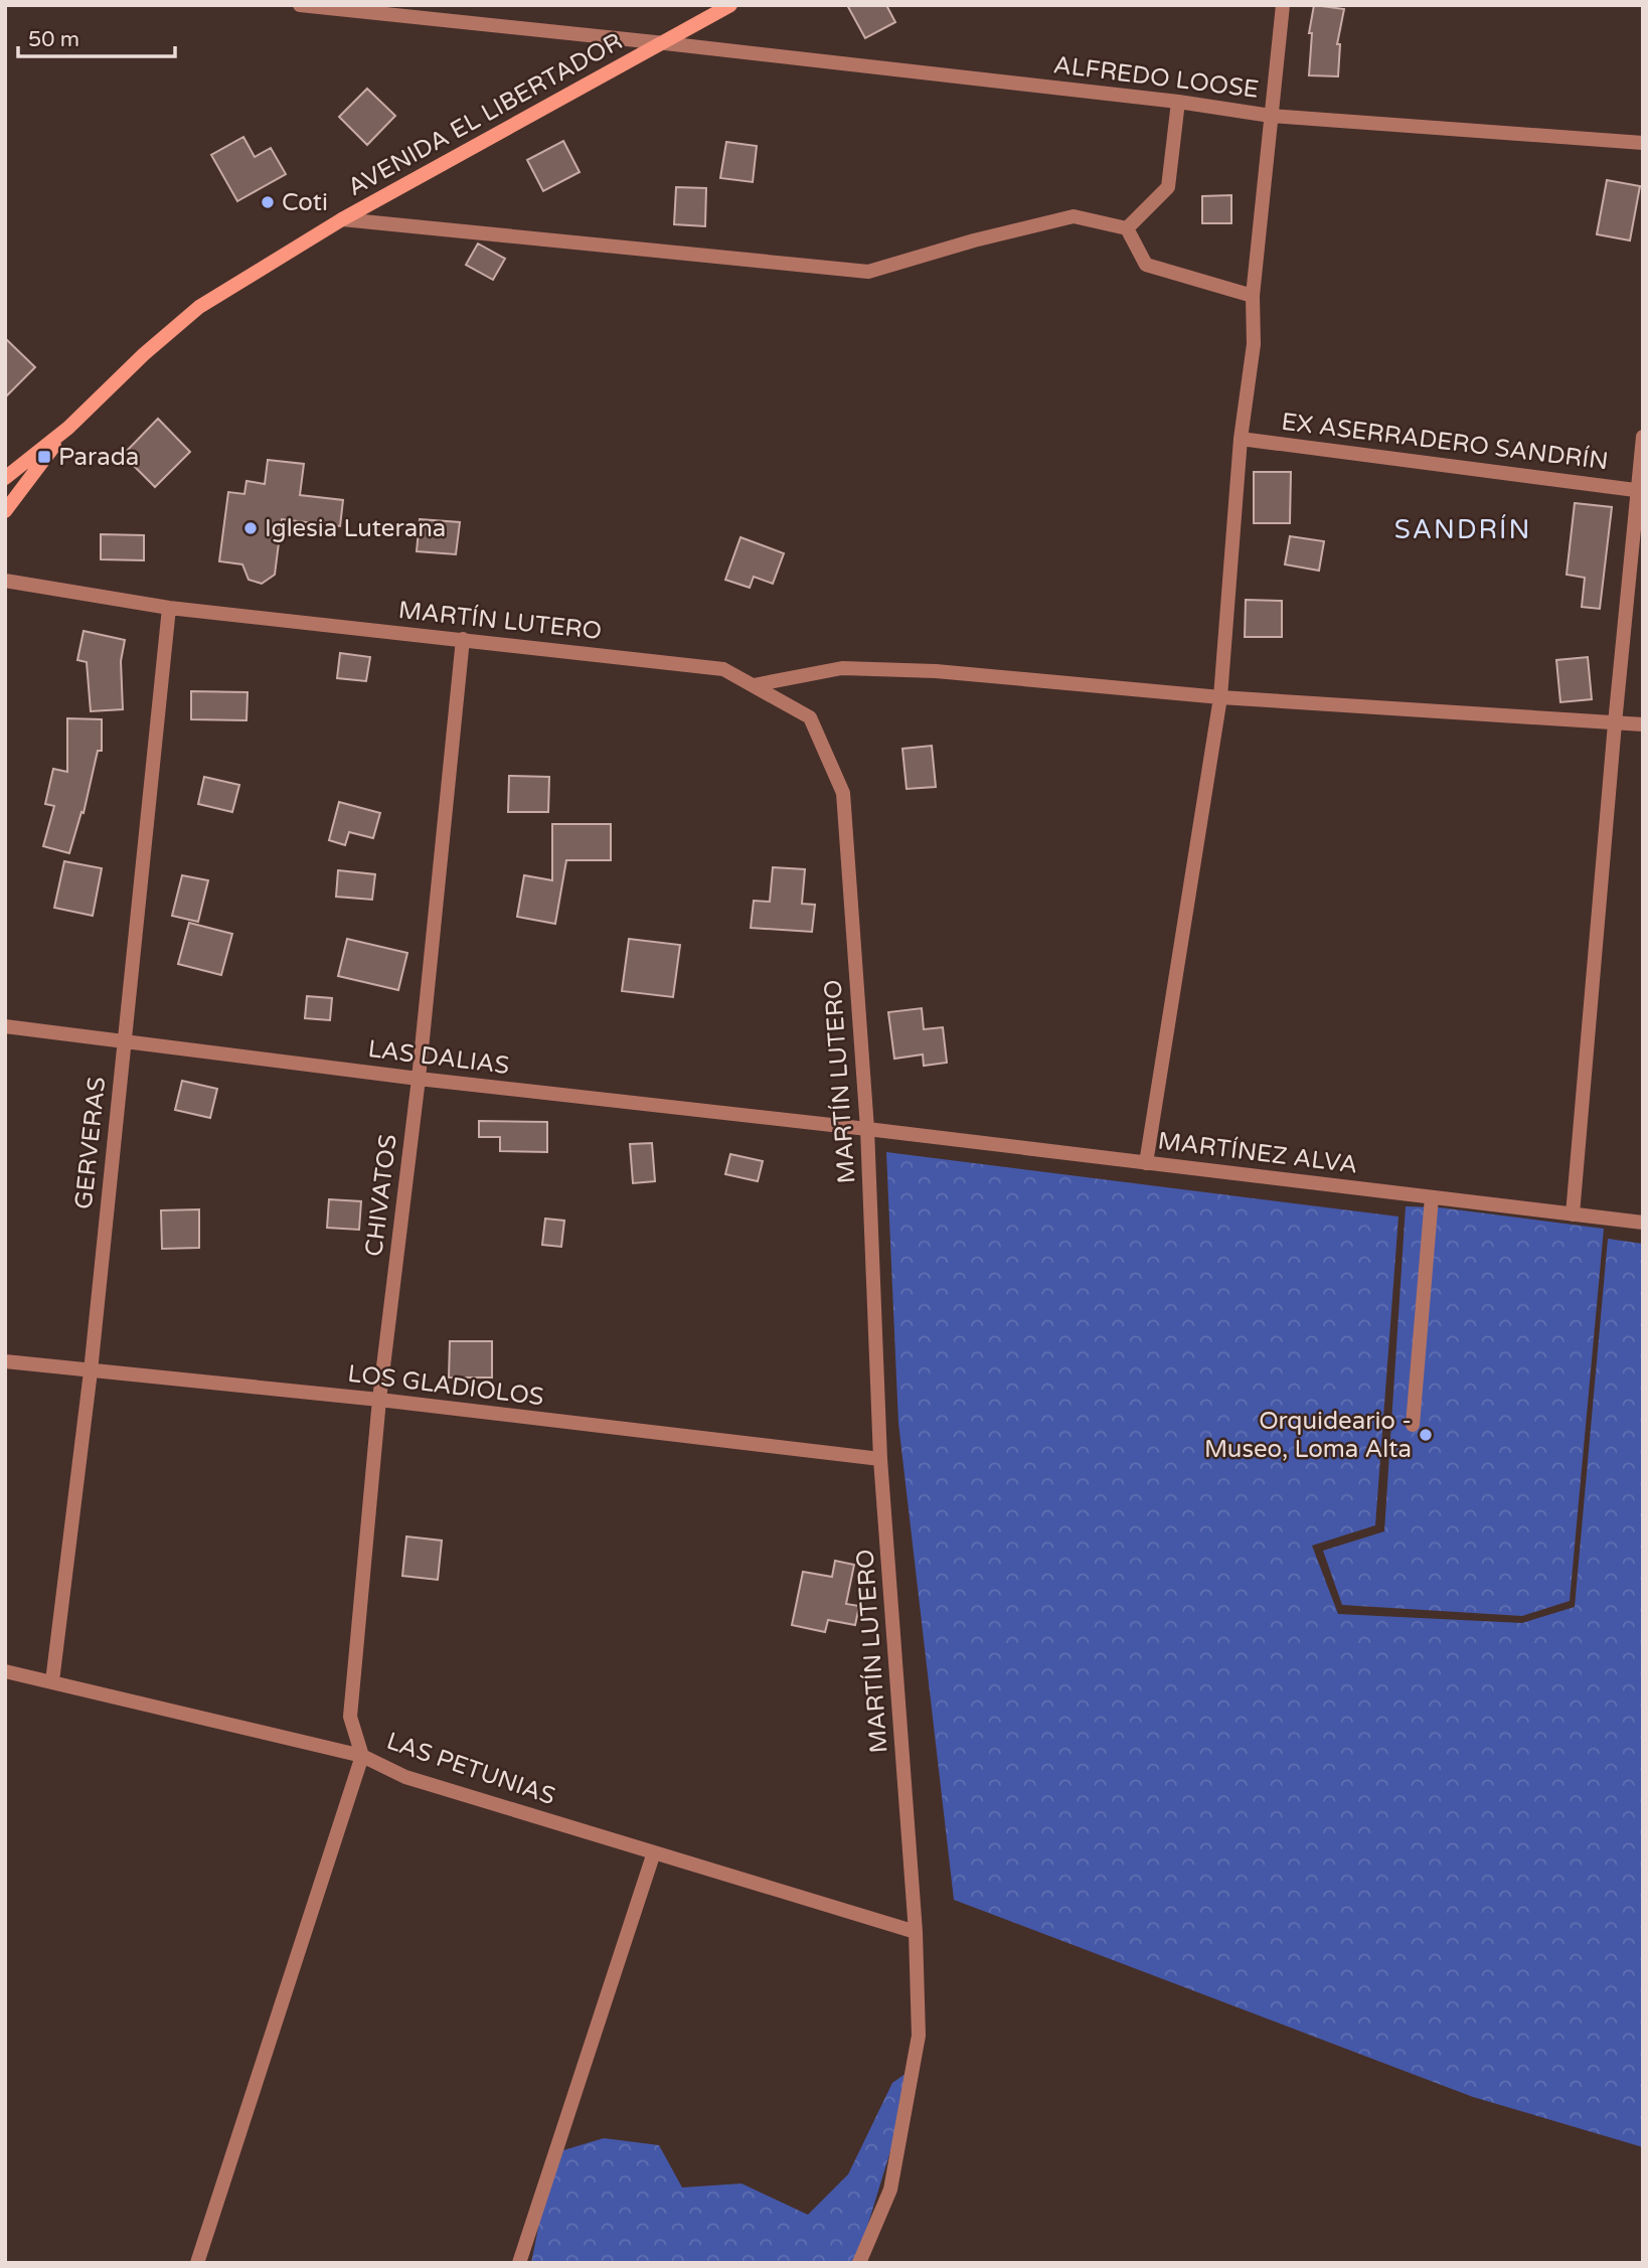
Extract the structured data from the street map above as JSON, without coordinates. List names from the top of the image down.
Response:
{
  "streets": {
    "main road": ["AVENIDA EL LIBERTADOR"],
    "street": [
      "ALFREDO LOOSE",
      "EX ASERRADERO SANDRÍN",
      "MARTÍN LUTERO",
      "LAS DALIAS",
      "GERVERAS",
      "MARTÍNEZ ALVA",
      "CHIVATOS",
      "LOS GLADIOLOS",
      "LAS PETUNIAS"
    ]
  },
  "crossings": [
    ["ALFREDO LOOSE", "AVENIDA EL LIBERTADOR"],
    ["MARTÍN LUTERO", "LAS DALIAS"],
    ["MARTÍN LUTERO", "GERVERAS"],
    ["MARTÍN LUTERO", "MARTÍNEZ ALVA"],
    ["MARTÍN LUTERO", "CHIVATOS"],
    ["MARTÍN LUTERO", "LOS GLADIOLOS"],
    ["MARTÍN LUTERO", "LAS PETUNIAS"],
    ["LAS DALIAS", "GERVERAS"],
    ["LAS DALIAS", "MARTÍNEZ ALVA"],
    ["LAS DALIAS", "CHIVATOS"],
    ["GERVERAS", "LOS GLADIOLOS"],
    ["GERVERAS", "LAS PETUNIAS"],
    ["CHIVATOS", "LOS GLADIOLOS"],
    ["CHIVATOS", "LAS PETUNIAS"]
  ],
  "districts": ["SANDRÍN"],
  "places": {
    "other": ["Coti", "Iglesia Luterana", "Orquideario - Museo, Loma Alta"],
    "transit": ["Parada"]
  },
  "scale_bar": "50 m"
}
